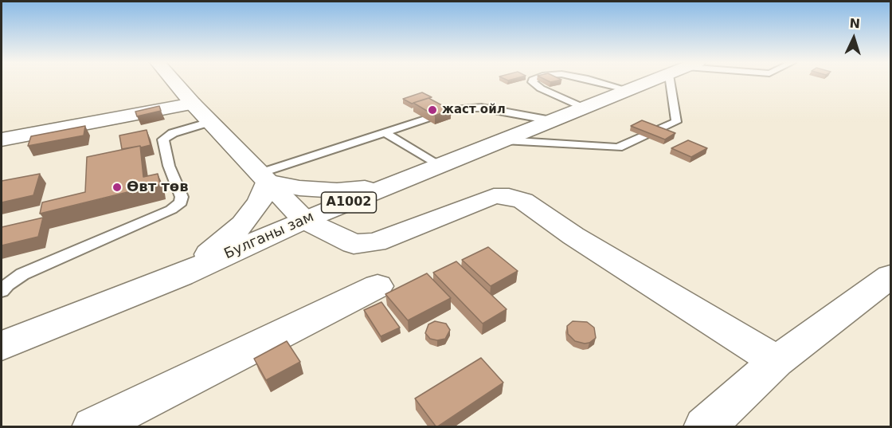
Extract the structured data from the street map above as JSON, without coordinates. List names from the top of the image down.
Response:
{
  "streets": {
    "main road": ["A1002", "Булганы зам"]
  },
  "places": ["жаст ойл", "Өвт төв"],
  "north": "top"
}
